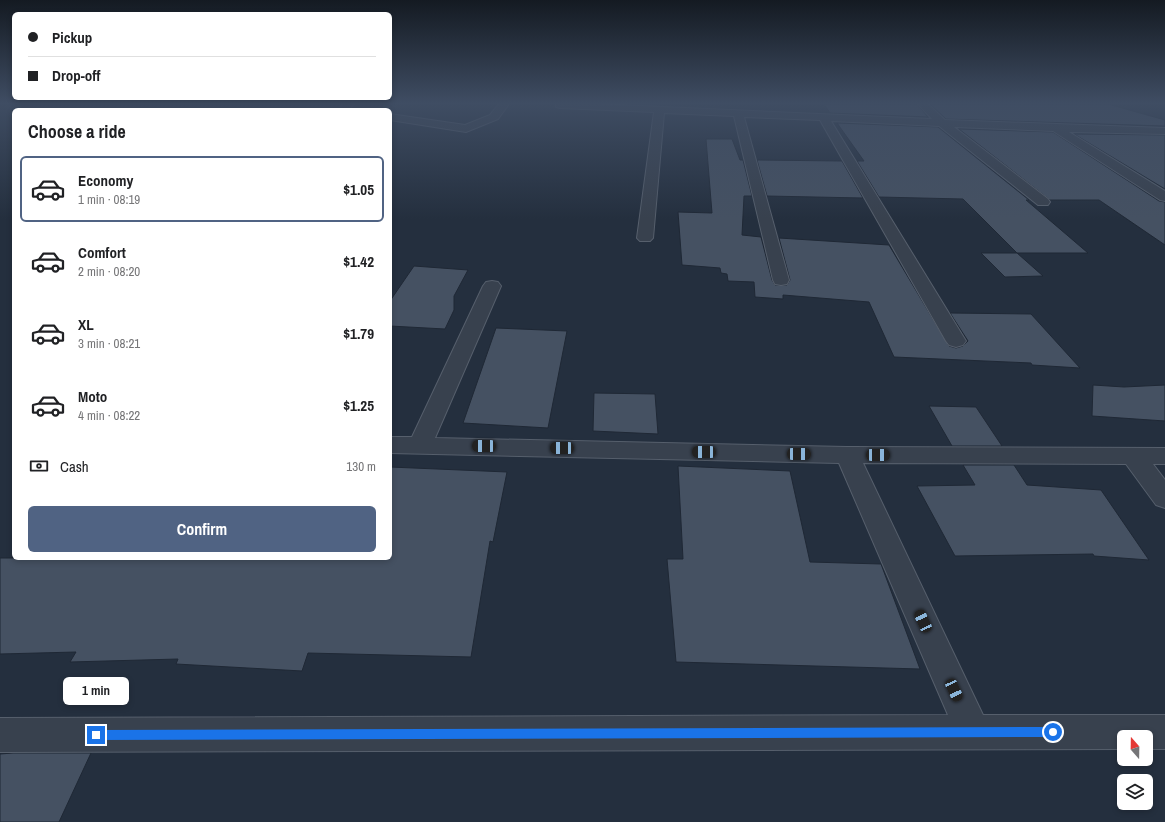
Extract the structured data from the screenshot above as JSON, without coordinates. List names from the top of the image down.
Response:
{
  "north": "top",
  "page": {
    "banner": ["Pickup", "Drop-off"],
    "heading": "Choose a ride",
    "list": [
      {
        "name": "Economy",
        "note": "1 min · 08:19",
        "value": "$1.05"
      },
      {
        "name": "Comfort",
        "note": "2 min · 08:20",
        "value": "$1.42"
      },
      {
        "name": "XL",
        "note": "3 min · 08:21",
        "value": "$1.79"
      },
      {
        "name": "Moto",
        "note": "4 min · 08:22",
        "value": "$1.25"
      }
    ],
    "pay": ["Cash", "130 m"],
    "buttons": "Confirm",
    "bubble": "1 min"
  }
}
